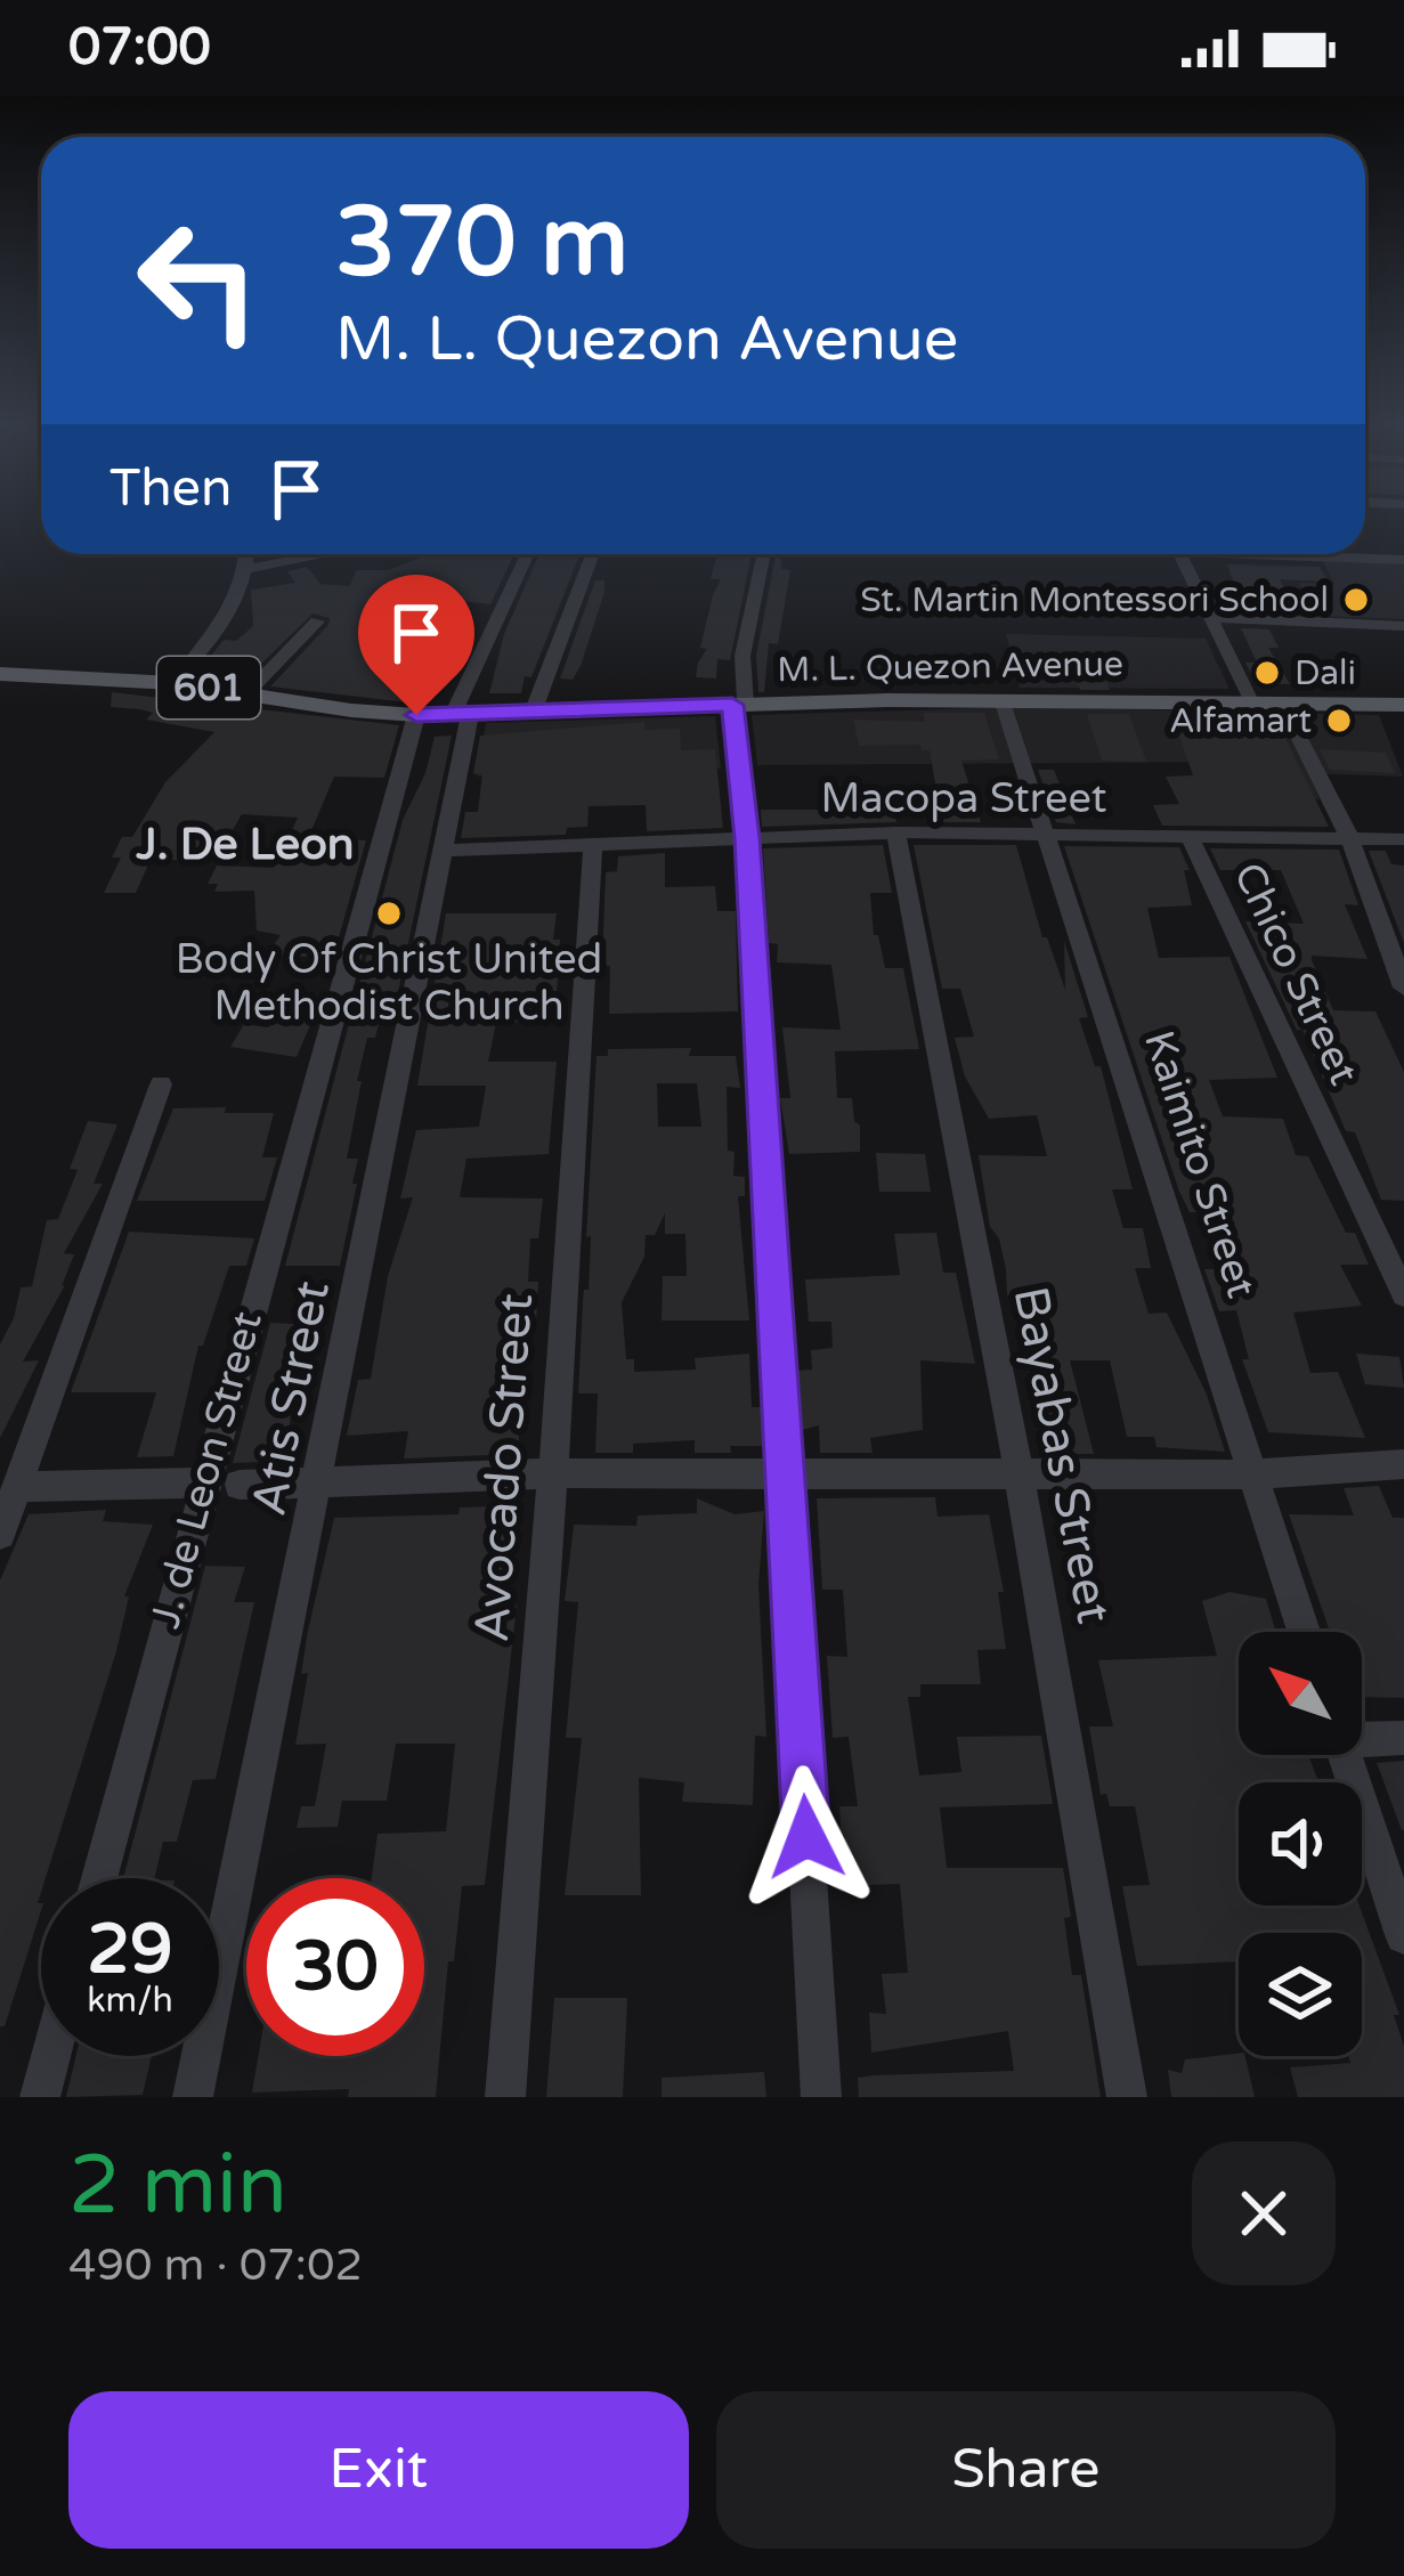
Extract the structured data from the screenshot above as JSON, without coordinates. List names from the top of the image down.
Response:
{
  "streets": {
    "main road": ["M. L. Quezon Avenue", "601"],
    "street": [
      "Macopa Street",
      "Chico Street",
      "Kaimito Street",
      "Atis Street",
      "Bayabas Street",
      "Avocado Street",
      "J. de Leon Street"
    ]
  },
  "crossings": [
    ["M. L. Quezon Avenue", "601"],
    ["M. L. Quezon Avenue", "Kaimito Street"],
    ["M. L. Quezon Avenue", "Atis Street"],
    ["M. L. Quezon Avenue", "J. de Leon Street"],
    ["601", "J. de Leon Street"],
    ["Macopa Street", "Chico Street"],
    ["Macopa Street", "Kaimito Street"],
    ["Macopa Street", "Atis Street"],
    ["Macopa Street", "Bayabas Street"],
    ["Macopa Street", "Avocado Street"]
  ],
  "districts": ["J. De Leon"],
  "places": [
    "St. Martin Montessori School",
    "Dali",
    "Alfamart",
    "Body Of Christ United Methodist Church"
  ],
  "north": "top left",
  "page": {
    "status": "07:00",
    "turn": ["370 m", "M. L. Quezon Avenue"],
    "then": "Then",
    "speed": "29 km/h",
    "limit": "30",
    "heading": ["2 min", "490 m · 07:02"],
    "buttons": ["Exit", "Share"]
  }
}
